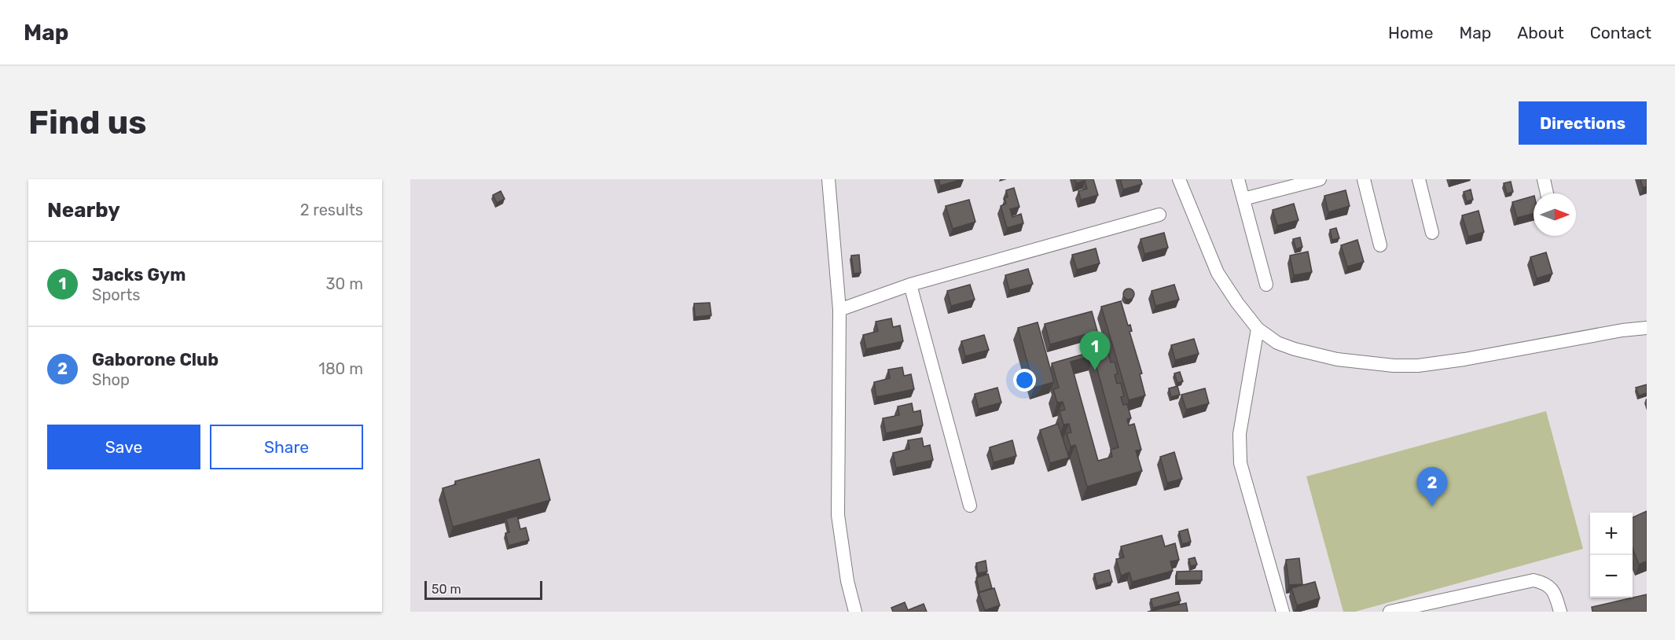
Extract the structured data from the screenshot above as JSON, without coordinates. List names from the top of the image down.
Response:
{
  "scale_bar": "50 m",
  "north": "right",
  "page": {
    "header": "Map",
    "nav": [
      "Home",
      "Map",
      "About",
      "Contact"
    ],
    "buttons": [
      "Directions",
      ["Save", "Share"]
    ],
    "title": "Find us",
    "heading": ["Nearby", "2 results"],
    "list": [
      {
        "mark": "1",
        "name": "Jacks Gym",
        "note": "Sports",
        "value": "30 m"
      },
      {
        "mark": "2",
        "name": "Gaborone Club",
        "note": "Shop",
        "value": "180 m"
      }
    ],
    "pins": ["1", "2"],
    "map_buttons": ["+", "−"],
    "scale": "50 m"
  }
}
